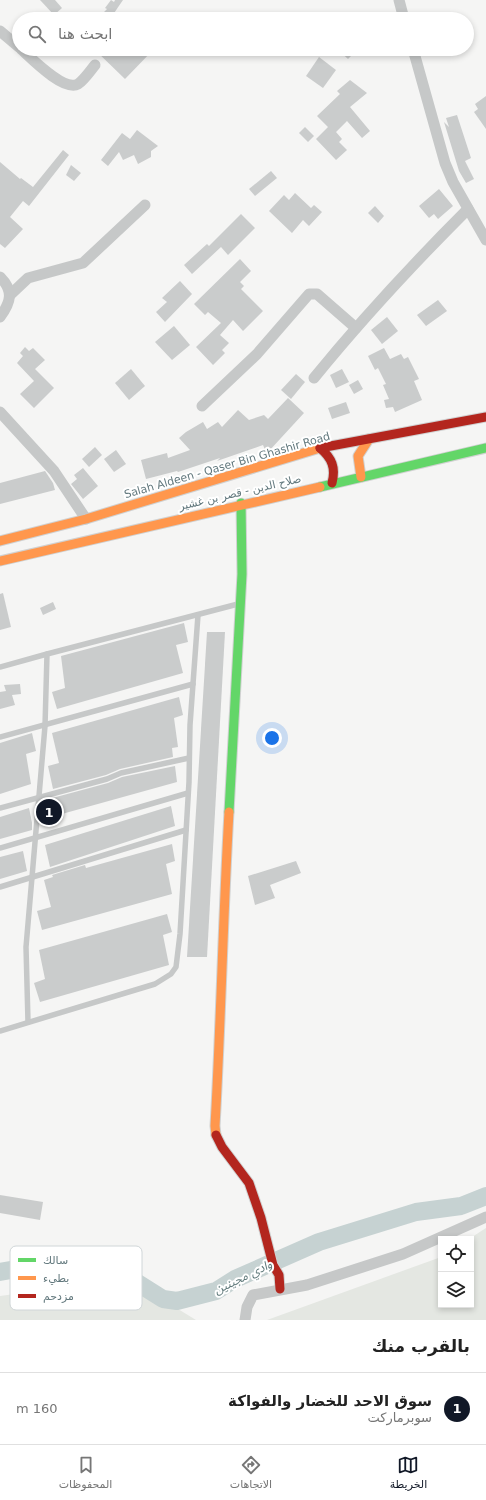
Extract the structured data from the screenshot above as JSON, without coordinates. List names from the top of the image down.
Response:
{
  "streets": {
    "main road": ["Salah Aldeen - Qaser Bin Ghashir Road", "صلاح الدين - قصر بن غشير"]
  },
  "water": ["وادي مجينين"],
  "legend": ["سالك", "بطيء", "مزدحم"],
  "page": {
    "search": "ابحث هنا",
    "pins": "1",
    "heading": "بالقرب منك",
    "list": [
      {
        "mark": "1",
        "name": "سوق الاحد للخضار والفواكة",
        "note": "سوبرماركت",
        "value": "160 m"
      }
    ],
    "nav": ["الخريطة", "الاتجاهات", "المحفوظات"]
  }
}
